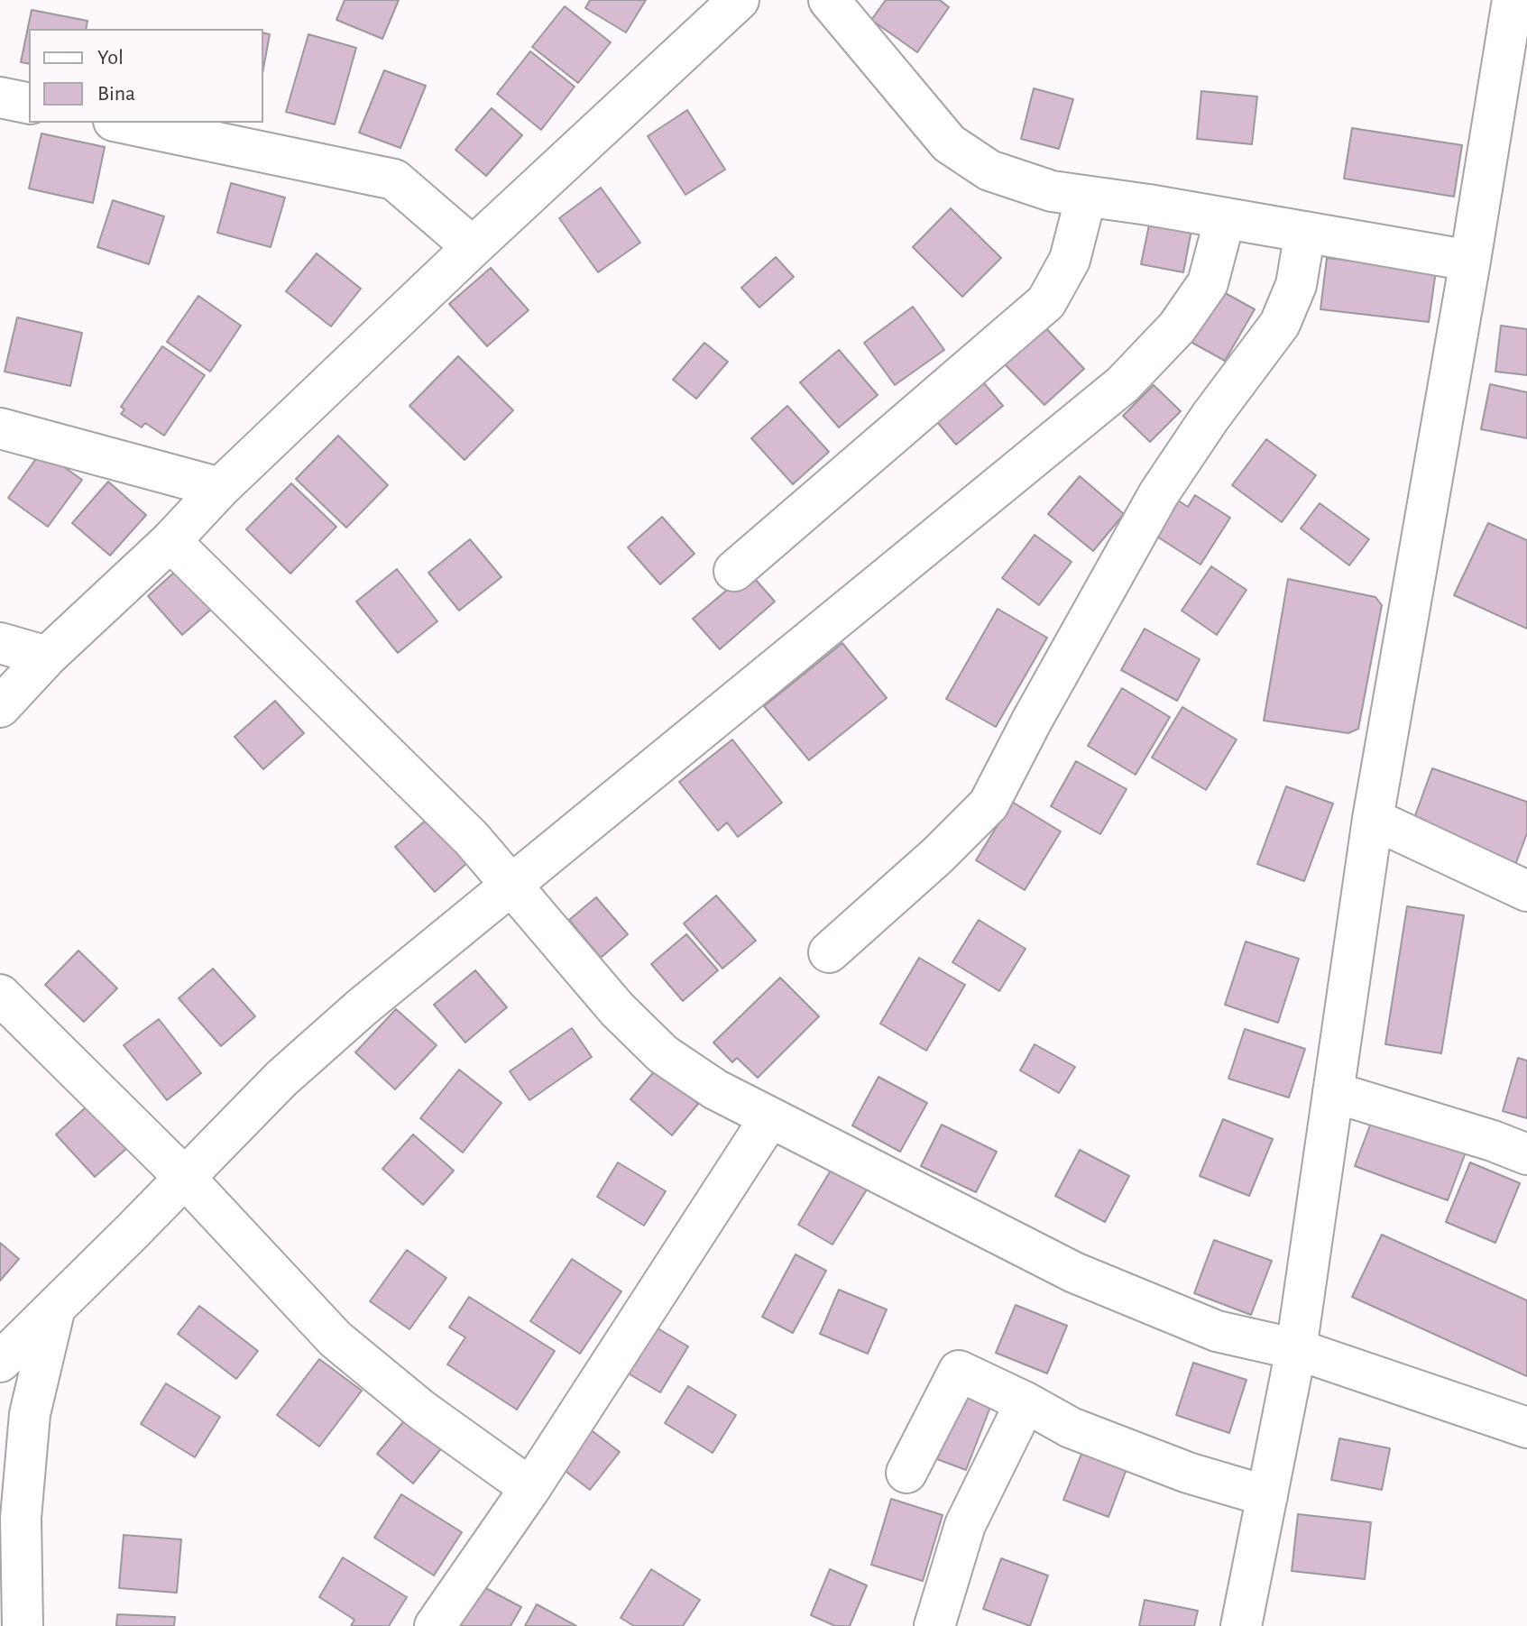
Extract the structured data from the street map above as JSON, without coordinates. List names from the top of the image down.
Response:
{
  "legend": ["Yol", "Bina"]
}
